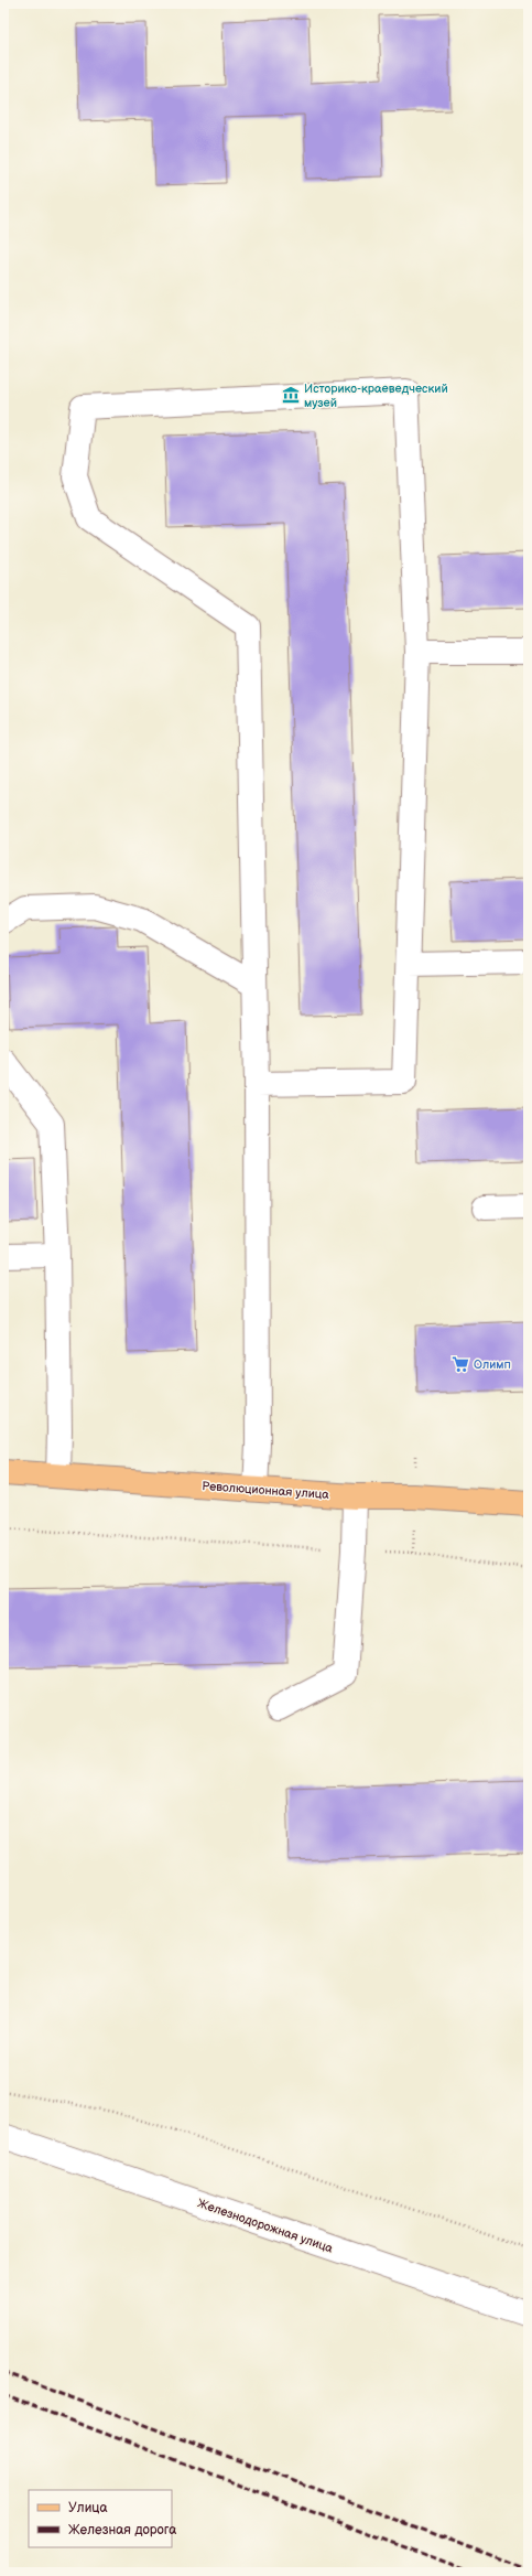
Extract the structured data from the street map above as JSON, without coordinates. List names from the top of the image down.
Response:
{
  "streets": {
    "main road": ["Революционная улица"],
    "street": ["Железнодорожная улица"]
  },
  "places": {
    "museum": ["Историко-краеведческий музей"],
    "supermarket": ["Олимп"]
  },
  "legend": ["Улица", "Железная дорога"]
}
